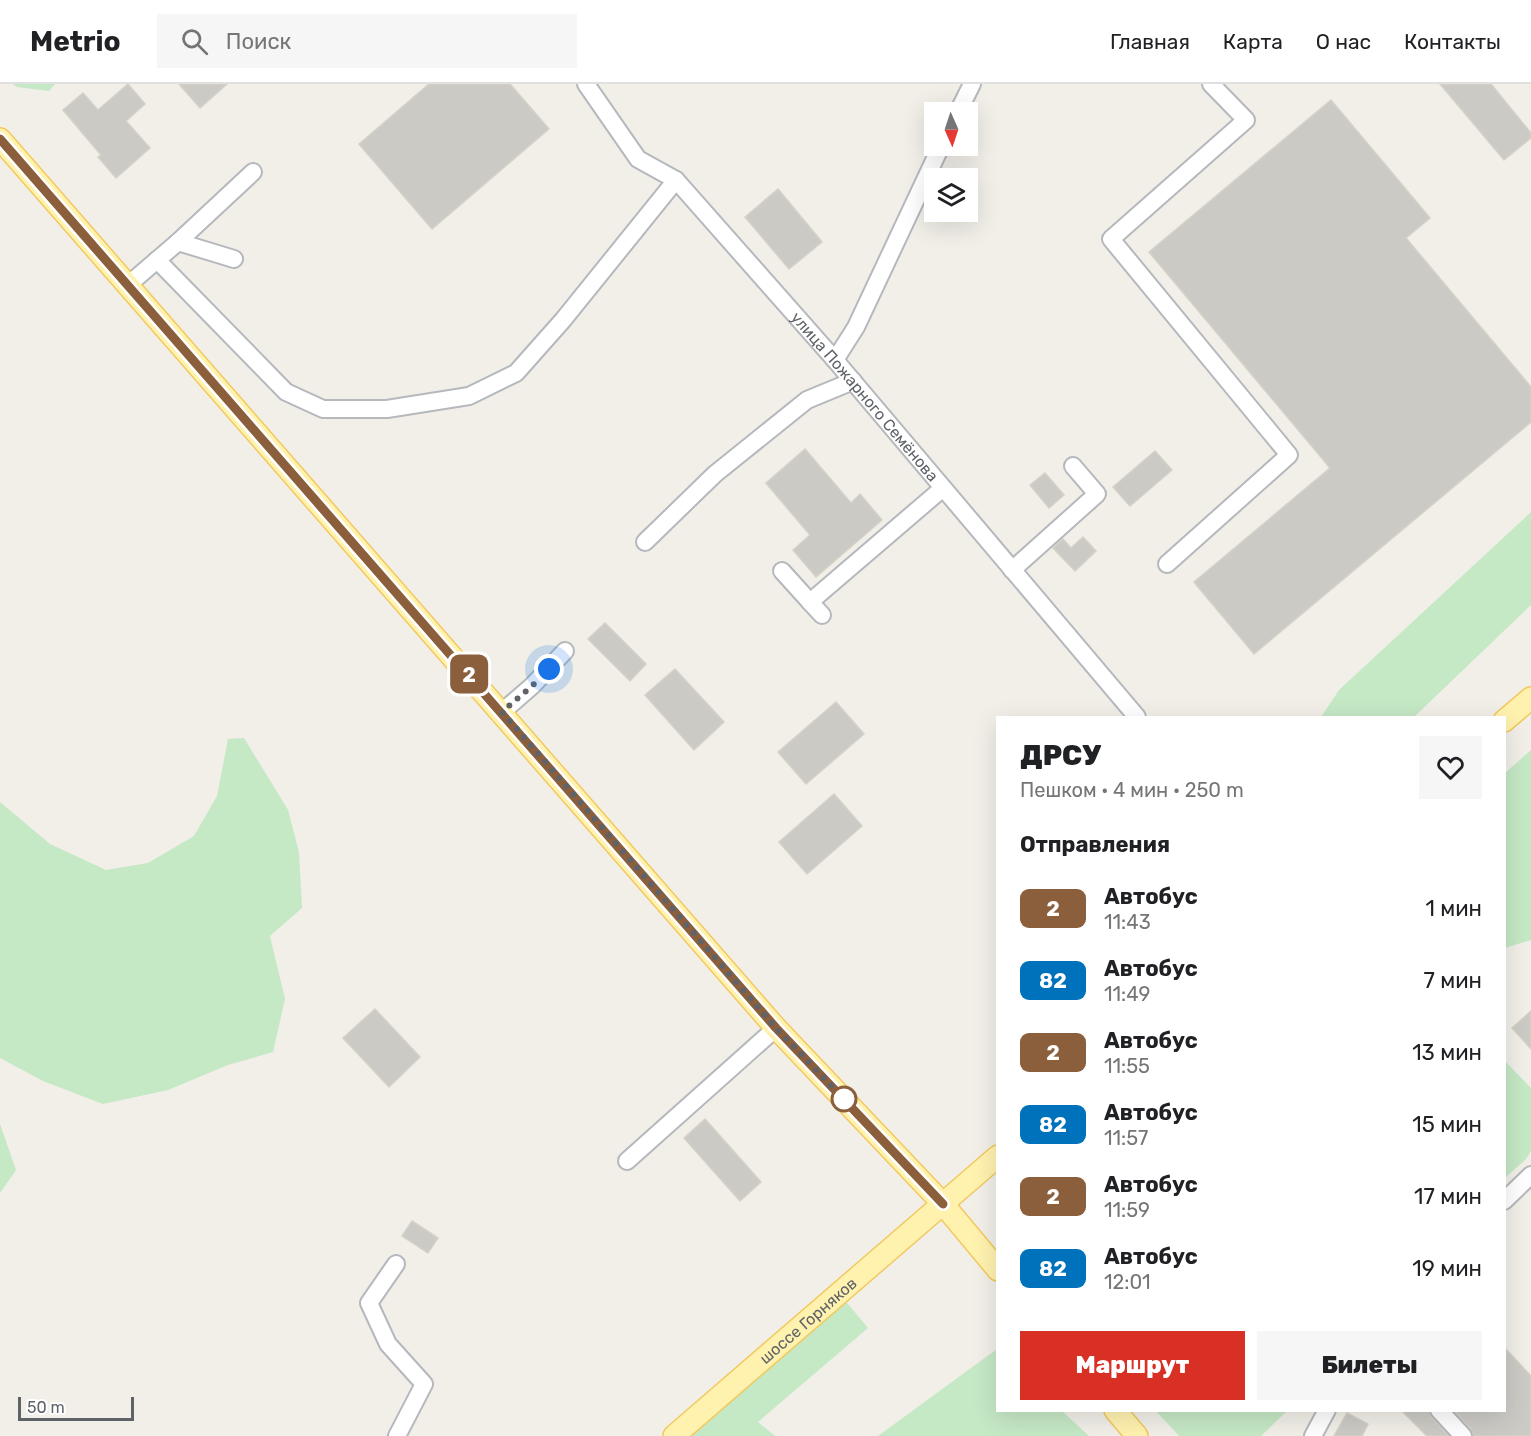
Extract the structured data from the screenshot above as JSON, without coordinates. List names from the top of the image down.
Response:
{
  "streets": {
    "main road": ["шоссе Горняков"],
    "street": ["улица Пожарного Семёнова"]
  },
  "lines": ["bus line 2"],
  "scale_bar": "50 m",
  "north": "bottom",
  "page": {
    "header": "Metrio",
    "search": "Поиск",
    "nav": [
      "Главная",
      "Карта",
      "О нас",
      "Контакты"
    ],
    "on_map": "2",
    "heading": [
      ["ДРСУ", "Пешком · 4 мин · 250 m"],
      "Отправления"
    ],
    "list": [
      {
        "mark": "2",
        "name": "Автобус",
        "note": "11:43",
        "value": "1 мин"
      },
      {
        "mark": "82",
        "name": "Автобус",
        "note": "11:49",
        "value": "7 мин"
      },
      {
        "mark": "2",
        "name": "Автобус",
        "note": "11:55",
        "value": "13 мин"
      },
      {
        "mark": "82",
        "name": "Автобус",
        "note": "11:57",
        "value": "15 мин"
      },
      {
        "mark": "2",
        "name": "Автобус",
        "note": "11:59",
        "value": "17 мин"
      },
      {
        "mark": "82",
        "name": "Автобус",
        "note": "12:01",
        "value": "19 мин"
      }
    ],
    "buttons": ["Маршрут", "Билеты"],
    "scale": "50 m"
  }
}
